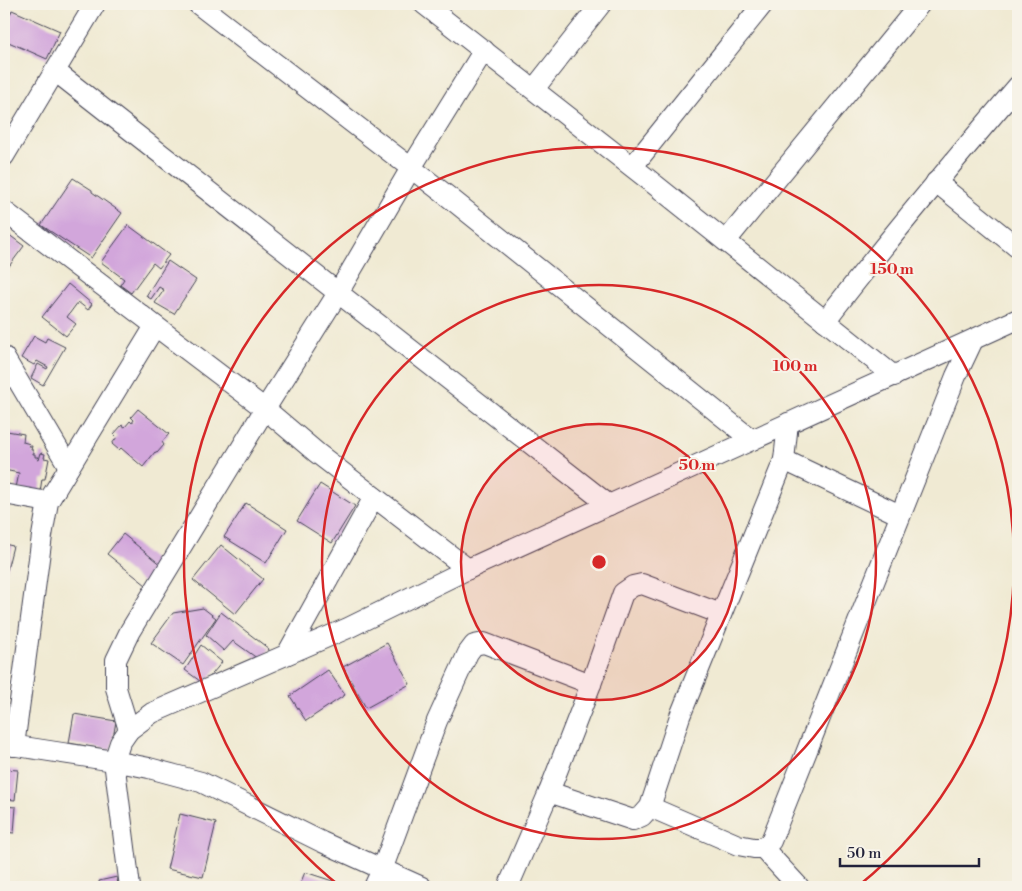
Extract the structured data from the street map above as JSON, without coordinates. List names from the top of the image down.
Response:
{
  "scale_bar": "50 m",
  "rings": ["150 m", "100 m", "50 m"]
}
